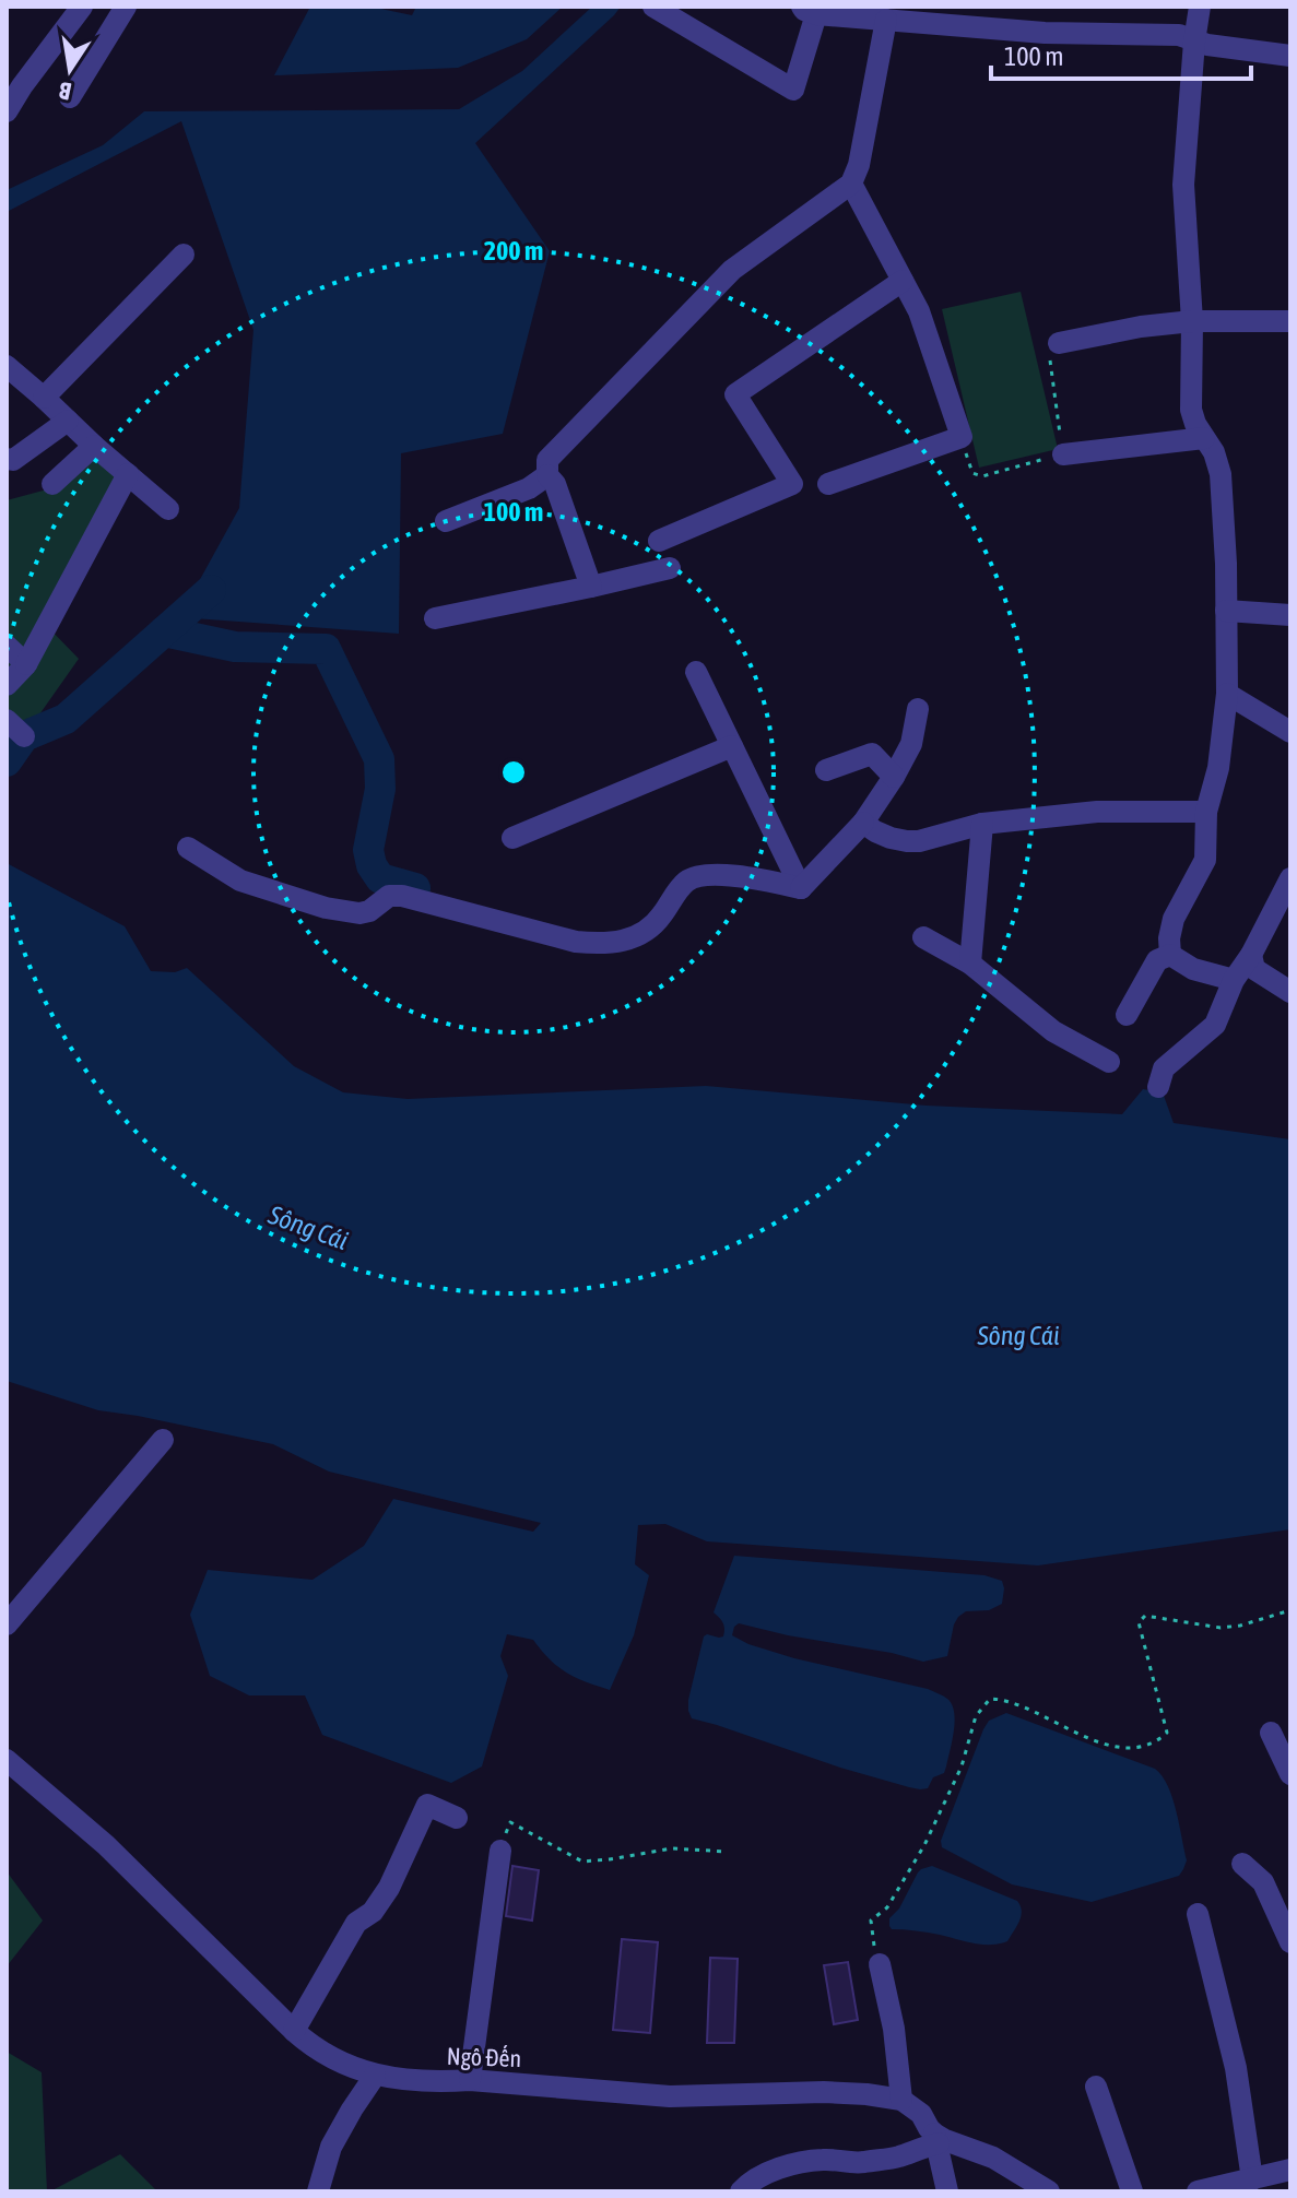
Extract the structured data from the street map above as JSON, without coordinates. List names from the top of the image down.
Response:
{
  "streets": {
    "street": ["Ngô Đến"]
  },
  "water": ["Sông Cái"],
  "scale_bar": "100 m",
  "north": "bottom",
  "rings": ["200 m", "100 m"]
}
